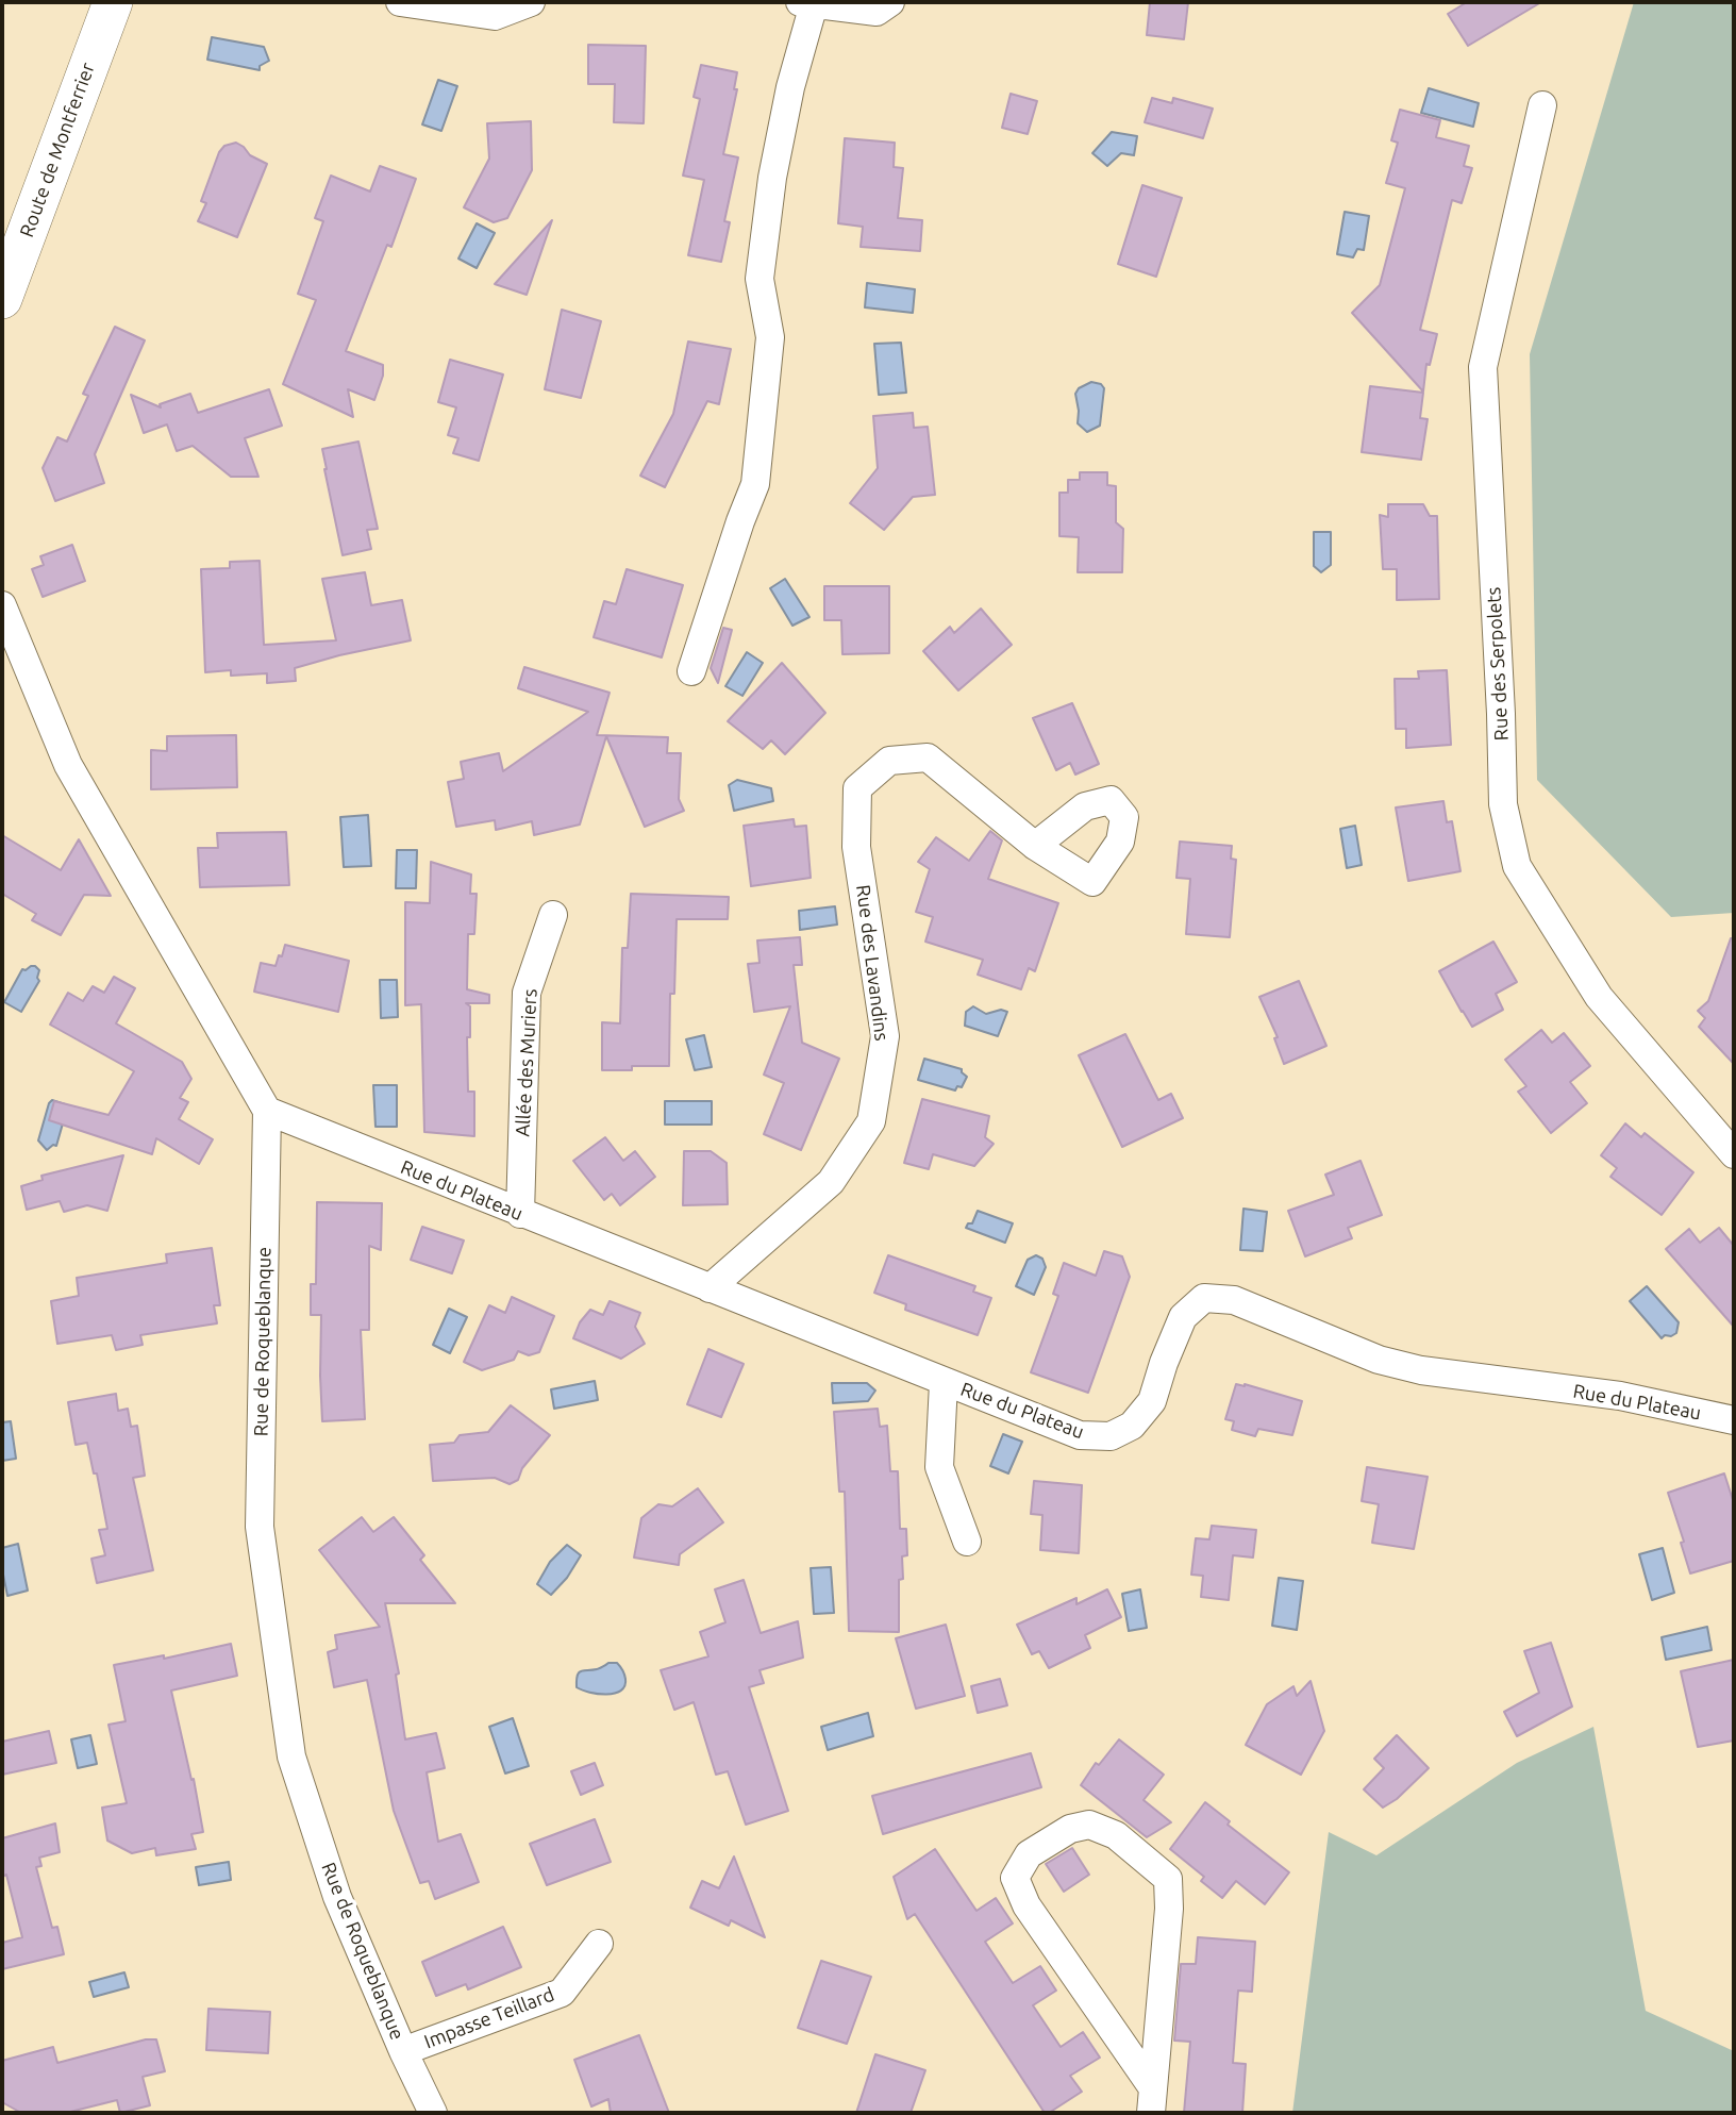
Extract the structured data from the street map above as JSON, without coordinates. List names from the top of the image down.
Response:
{
  "streets": {
    "street": [
      "Route de Montferrier",
      "Rue des Serpolets",
      "Rue des Lavandins",
      "Allée des Muriers",
      "Rue du Plateau",
      "Rue de Roqueblanque",
      "Impasse Teillard"
    ]
  },
  "crossings": [
    ["Rue des Lavandins", "Rue du Plateau"],
    ["Allée des Muriers", "Rue du Plateau"],
    ["Rue du Plateau", "Rue de Roqueblanque"],
    ["Rue de Roqueblanque", "Impasse Teillard"]
  ]
}
